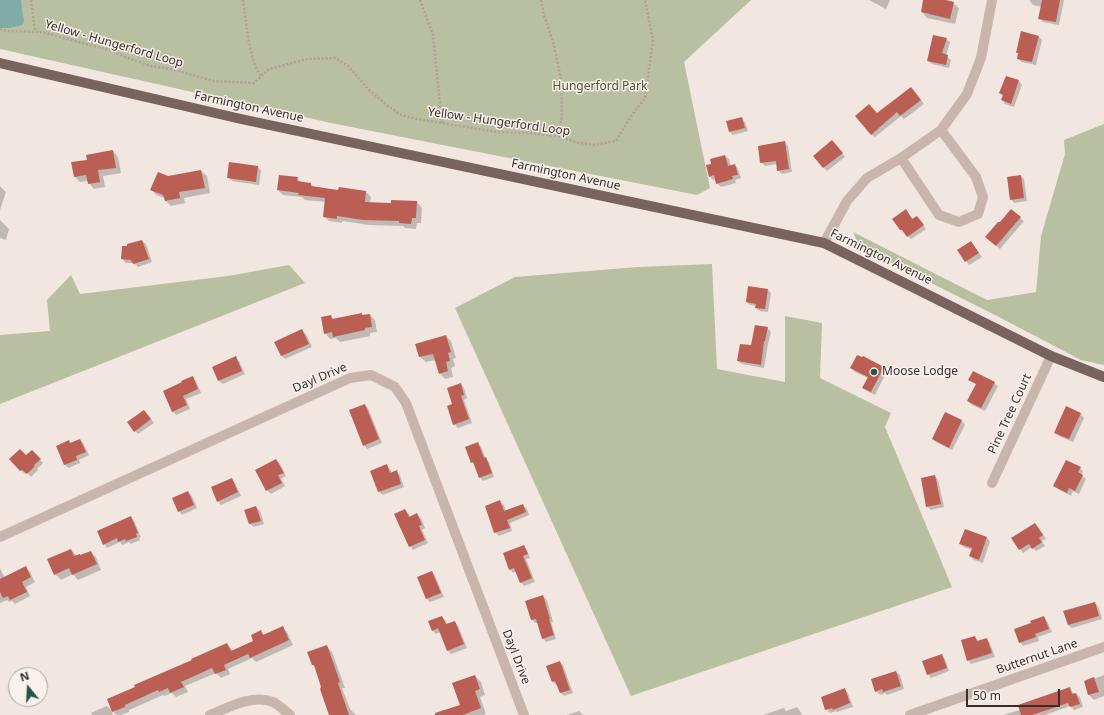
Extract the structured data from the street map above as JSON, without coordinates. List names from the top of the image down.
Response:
{
  "streets": {
    "main road": ["Farmington Avenue"],
    "street": ["Dayl Drive", "Pine Tree Court", "Butternut Lane"],
    "path": ["Yellow - Hungerford Loop"]
  },
  "crossings": [
    ["Farmington Avenue", "Pine Tree Court"]
  ],
  "parks": ["Hungerford Park"],
  "places": ["Moose Lodge"],
  "scale_bar": "50 m",
  "north": "top"
}
